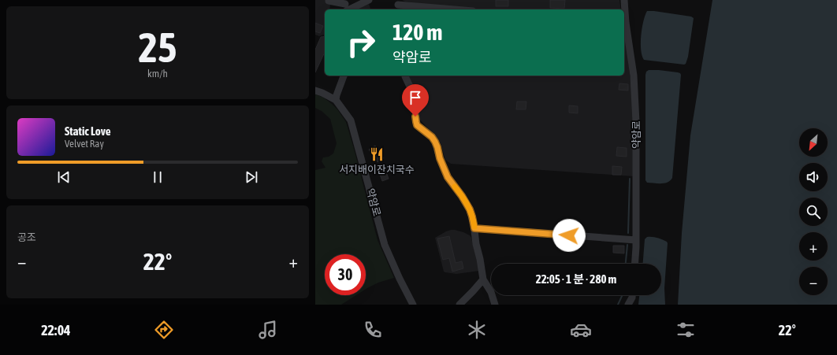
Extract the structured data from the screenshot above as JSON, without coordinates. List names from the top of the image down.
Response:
{
  "streets": {
    "street": ["약암로"]
  },
  "places": {
    "restaurant": ["서지배이잔치국수"]
  },
  "north": "bottom left",
  "page": {
    "tile": [
      ["25", "km/h"],
      "공조"
    ],
    "turn": ["120 m", "약암로"],
    "song": ["Static Love", "Velvet Ray"],
    "map_buttons": ["+", "−"],
    "heat": ["−", "22°", "+"],
    "limit": "30",
    "trip": "22:05 · 1 분 · 280 m",
    "tabs": ["22:04", "22°"]
  }
}
